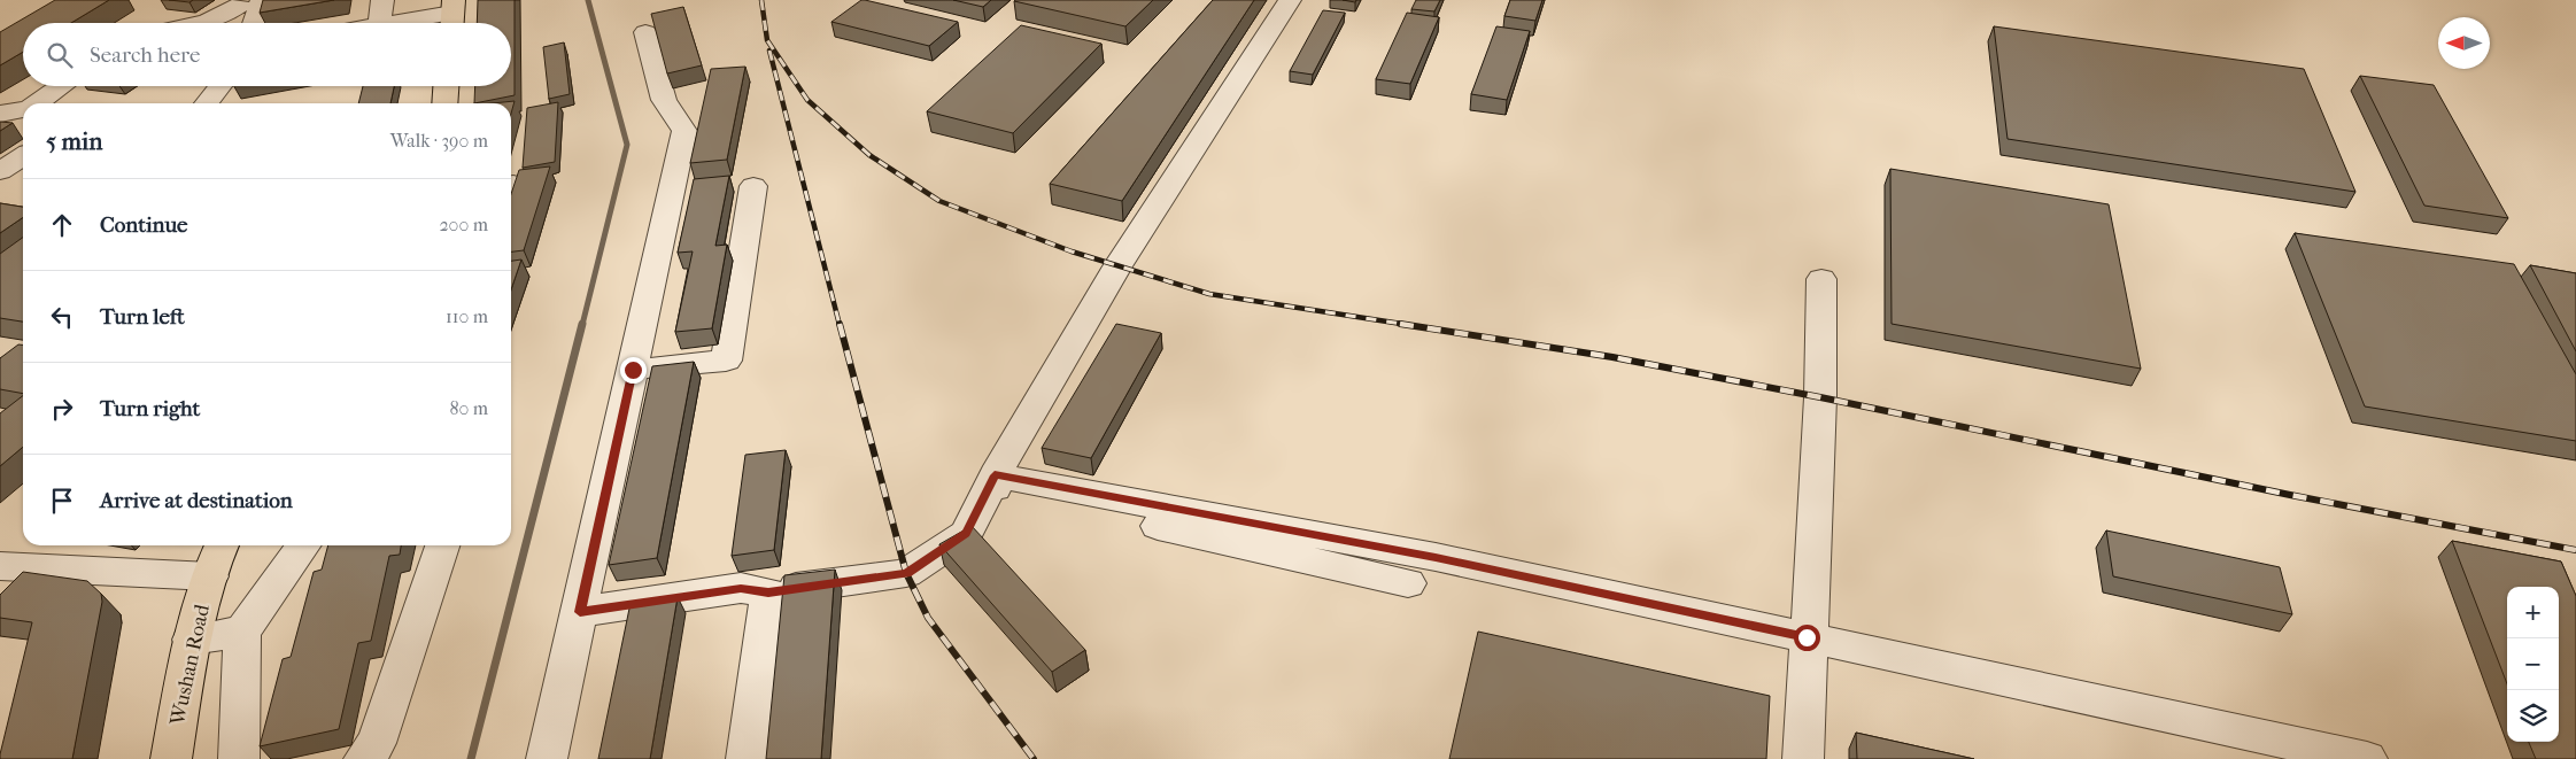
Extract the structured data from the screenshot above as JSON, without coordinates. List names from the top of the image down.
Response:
{
  "streets": {
    "main road": ["Wushan Road"]
  },
  "north": "left",
  "page": {
    "search": "Search here",
    "heading": ["5 min", "Walk · 390 m"],
    "list": [
      ["Continue", "200 m"],
      ["Turn left", "110 m"],
      ["Turn right", "80 m"],
      "Arrive at destination"
    ],
    "map_buttons": ["+", "−"]
  }
}
